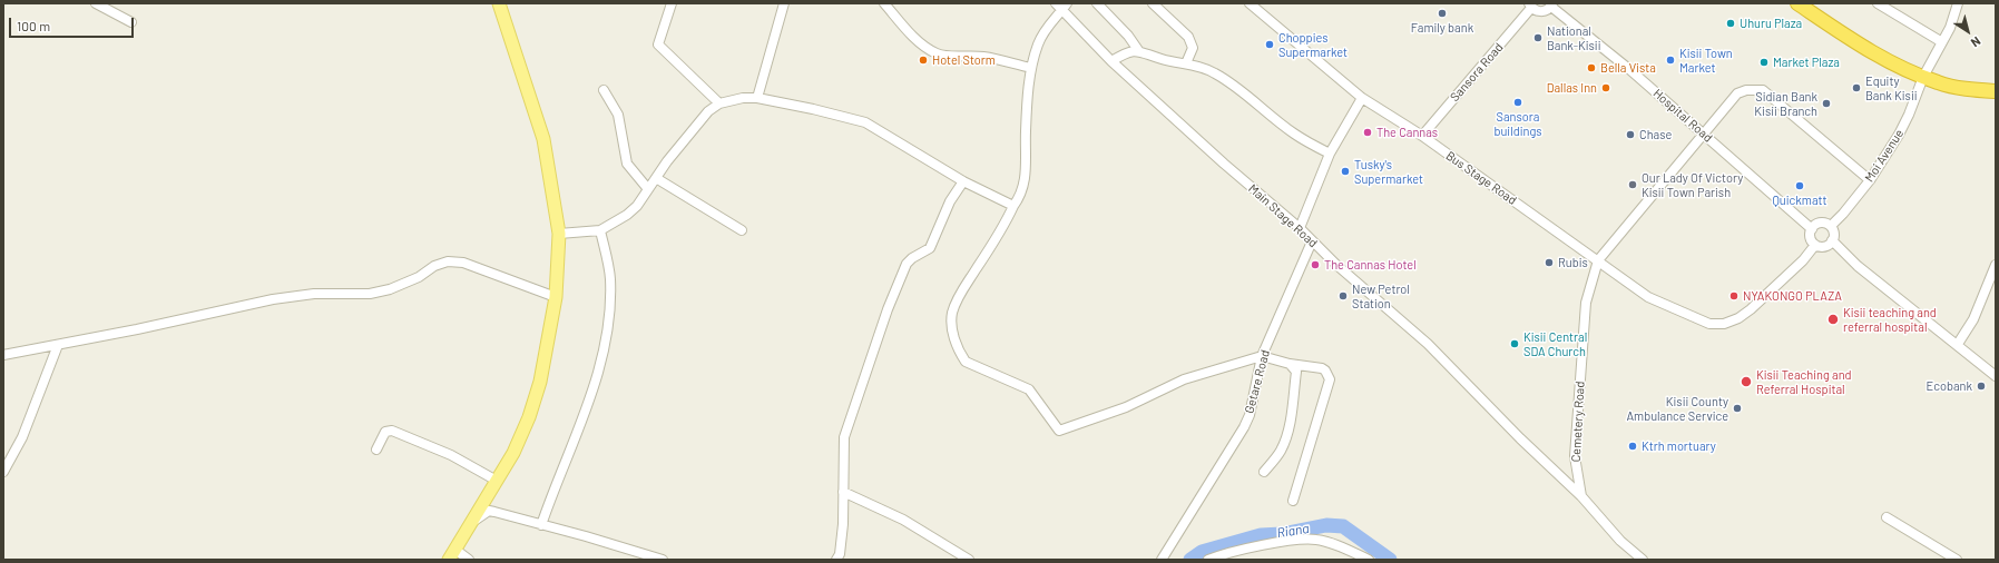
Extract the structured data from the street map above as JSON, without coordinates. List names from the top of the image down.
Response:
{
  "streets": {
    "street": [
      "Sansora Road",
      "Hospital Road",
      "Moi Avenue",
      "Bus Stage Road",
      "Main Stage Road",
      "Getare Road",
      "Cemetery Road"
    ]
  },
  "crossings": [
    ["Sansora Road", "Bus Stage Road"],
    ["Hospital Road", "Moi Avenue"],
    ["Hospital Road", "Bus Stage Road"],
    ["Moi Avenue", "Bus Stage Road"],
    ["Bus Stage Road", "Cemetery Road"],
    ["Main Stage Road", "Getare Road"],
    ["Main Stage Road", "Cemetery Road"]
  ],
  "water": ["Riana"],
  "places": [
    "Family bank",
    "Uhuru Plaza",
    "National Bank-Kisii",
    "Choppies Supermarket",
    "Hotel Storm",
    "Kisii Town Market",
    "Market Plaza",
    "Bella Vista",
    "Dallas Inn",
    "Equity Bank Kisii",
    "Sansora buildings",
    "Sidian Bank Kisii Branch",
    "The Cannas",
    "Chase",
    "Tusky's Supermarket",
    "Our Lady Of Victory Kisii Town Parish",
    "Quickmatt",
    "Rubis",
    "The Cannas Hotel",
    "New Petrol Station",
    "NYAKONGO PLAZA",
    "Kisii teaching and referral hospital",
    "Kisii Central SDA Church",
    "Kisii Teaching and Referral Hospital",
    "Ecobank",
    "Kisii County Ambulance Service",
    "Ktrh mortuary"
  ],
  "scale_bar": "100 m",
  "north": "bottom right"
}
